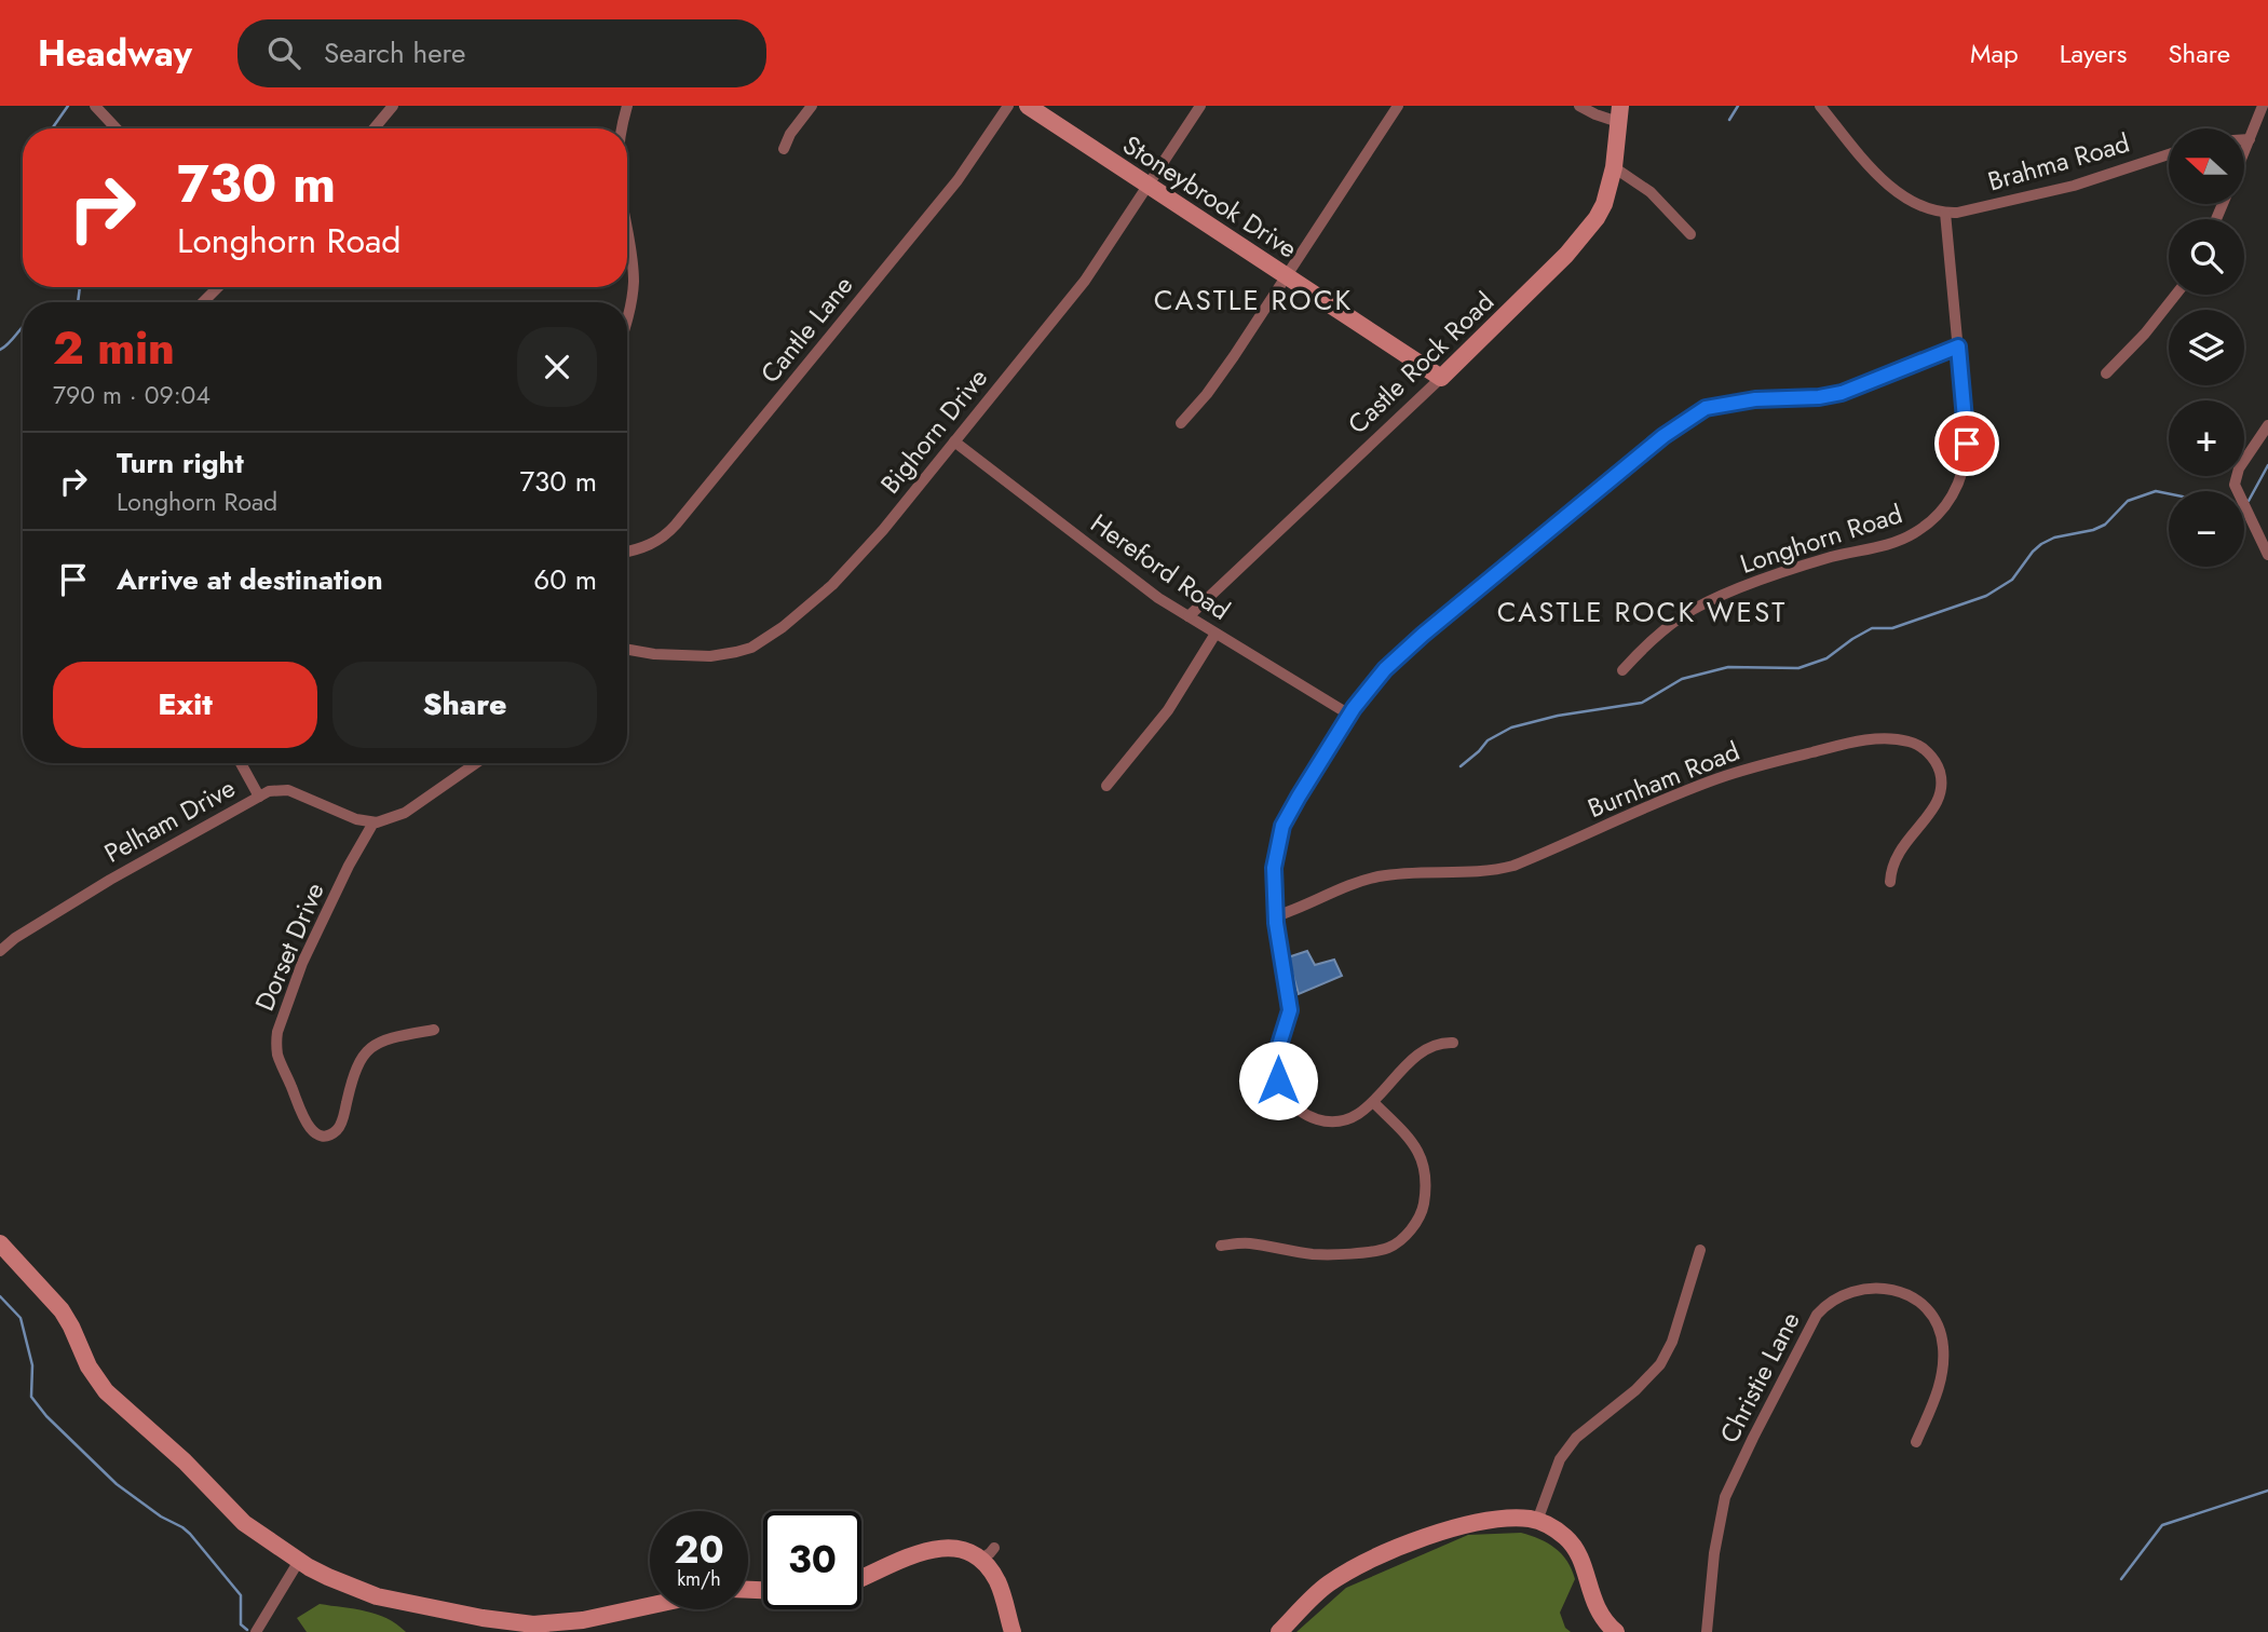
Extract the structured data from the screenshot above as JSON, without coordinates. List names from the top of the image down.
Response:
{
  "streets": {
    "street": [
      "Brahma Road",
      "Stoneybrook Drive",
      "Cantle Lane",
      "Castle Rock Road",
      "Bighorn Drive",
      "Longhorn Road",
      "Hereford Road",
      "Burnham Road",
      "Pelham Drive",
      "Dorset Drive",
      "Christie Lane"
    ]
  },
  "crossings": [
    ["Brahma Road", "Longhorn Road"],
    ["Stoneybrook Drive", "Castle Rock Road"],
    ["Stoneybrook Drive", "Bighorn Drive"],
    ["Castle Rock Road", "Hereford Road"],
    ["Bighorn Drive", "Hereford Road"],
    ["Pelham Drive", "Dorset Drive"]
  ],
  "districts": ["CASTLE ROCK", "CASTLE ROCK WEST"],
  "north": "left",
  "page": {
    "header": "Headway",
    "search": "Search here",
    "nav": ["Map", "Layers", "Share"],
    "map_buttons": ["+", "−"],
    "turn": ["730 m", "Longhorn Road"],
    "heading": ["2 min", "790 m · 09:04"],
    "list": [
      {
        "name": "Turn right",
        "note": "Longhorn Road",
        "value": "730 m"
      },
      {
        "name": "Arrive at destination",
        "value": "60 m"
      }
    ],
    "buttons": ["Exit", "Share"],
    "speed": "20 km/h",
    "limit": "30"
  }
}
